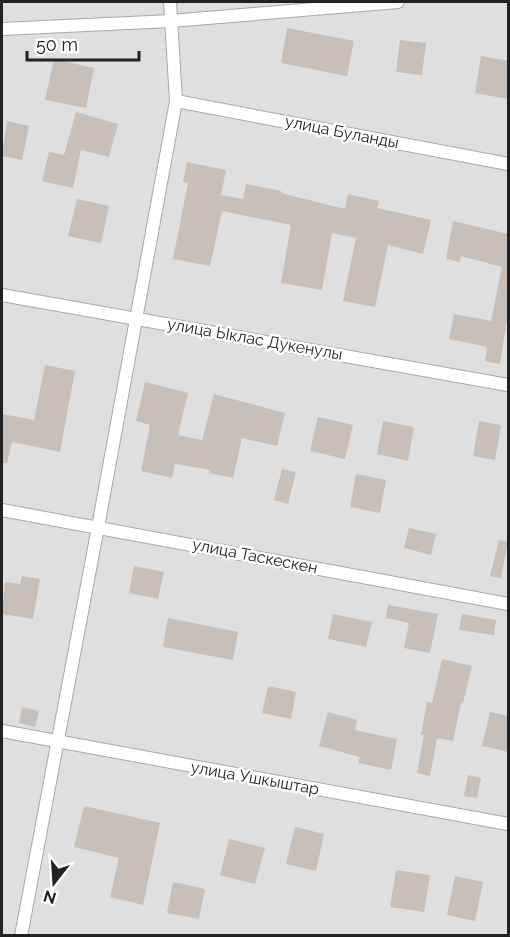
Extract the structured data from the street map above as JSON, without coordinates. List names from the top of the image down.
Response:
{
  "streets": {
    "street": [
      "улица Буланды",
      "улица Ыклас Дукенулы",
      "улица Таскескен",
      "улица Ушкыштар"
    ]
  },
  "scale_bar": "50 m",
  "north": "bottom"
}
